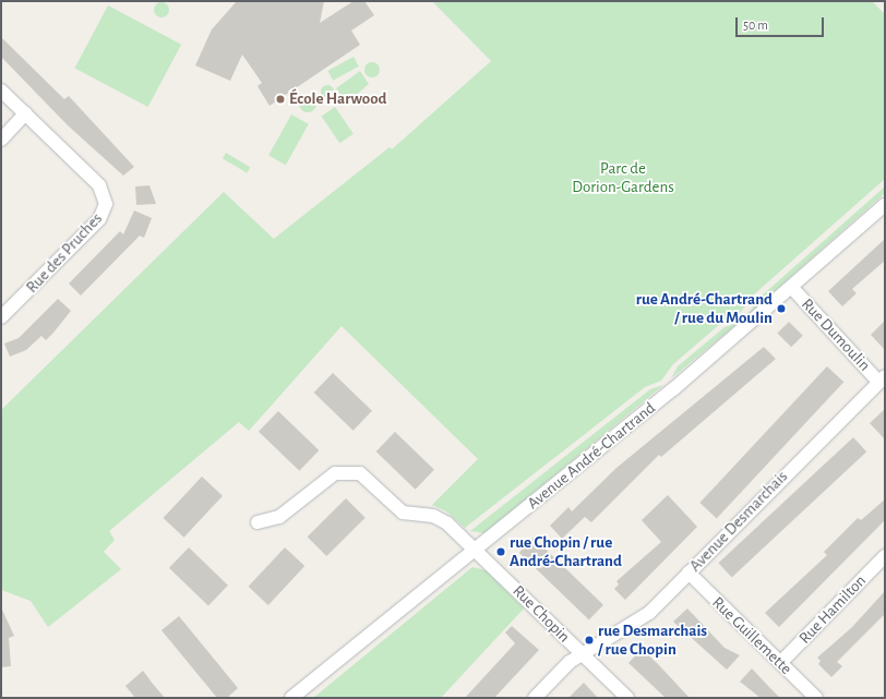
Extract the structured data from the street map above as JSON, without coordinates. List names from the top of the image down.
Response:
{
  "streets": {
    "street": [
      "Rue des Pruches",
      "Rue Dumoulin",
      "Avenue André-Chartrand",
      "Avenue Desmarchais",
      "Rue Hamilton",
      "Rue Chopin",
      "Rue Guillemette"
    ]
  },
  "crossings": [
    ["Rue Dumoulin", "Avenue André-Chartrand"],
    ["Rue Dumoulin", "Avenue Desmarchais"],
    ["Avenue André-Chartrand", "Rue Chopin"],
    ["Avenue Desmarchais", "Rue Chopin"],
    ["Avenue Desmarchais", "Rue Guillemette"],
    ["Rue Hamilton", "Rue Guillemette"]
  ],
  "parks": ["Parc de Dorion-Gardens"],
  "places": [
    "École Harwood",
    "rue André-Chartrand / rue du Moulin",
    "rue Chopin / rue André-Chartrand",
    "rue Desmarchais / rue Chopin"
  ],
  "scale_bar": "50 m"
}
